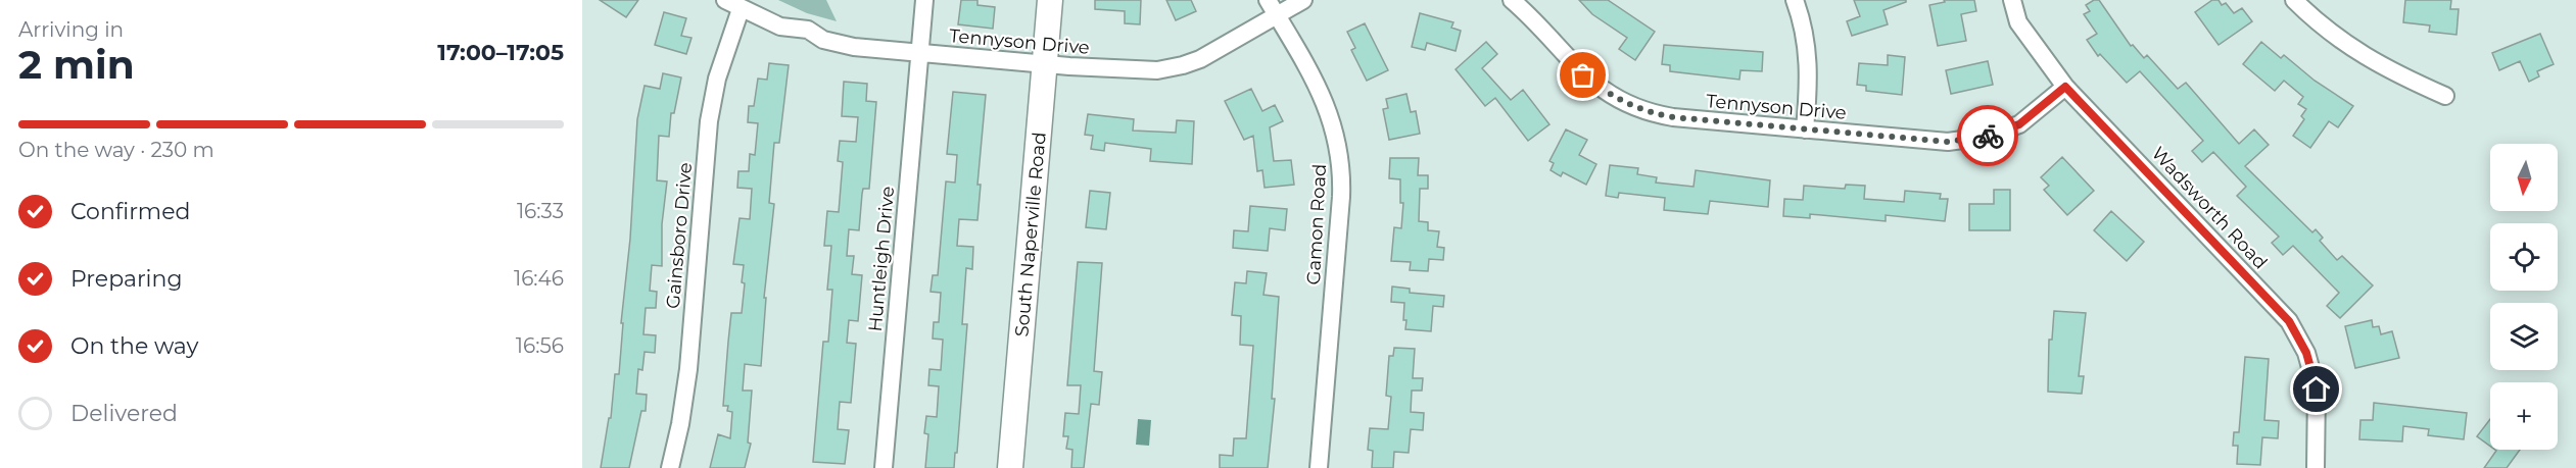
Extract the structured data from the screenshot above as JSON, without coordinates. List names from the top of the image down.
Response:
{
  "streets": {
    "main road": ["South Naperville Road"],
    "street": [
      "Tennyson Drive",
      "Wadsworth Road",
      "Gamon Road",
      "Gainsboro Drive",
      "Huntleigh Drive"
    ]
  },
  "crossings": [
    ["Tennyson Drive", "Wadsworth Road"],
    ["Tennyson Drive", "Gamon Road"],
    ["Tennyson Drive", "South Naperville Road"],
    ["Tennyson Drive", "Gainsboro Drive"],
    ["Tennyson Drive", "Huntleigh Drive"]
  ],
  "north": "bottom",
  "page": {
    "heading": ["2 min", "Arriving in", "17:00–17:05"],
    "bar": "On the way · 230 m",
    "map_buttons": "+",
    "list": [
      ["Confirmed", "16:33"],
      ["Preparing", "16:46"],
      ["On the way", "16:56"],
      "Delivered"
    ]
  }
}
